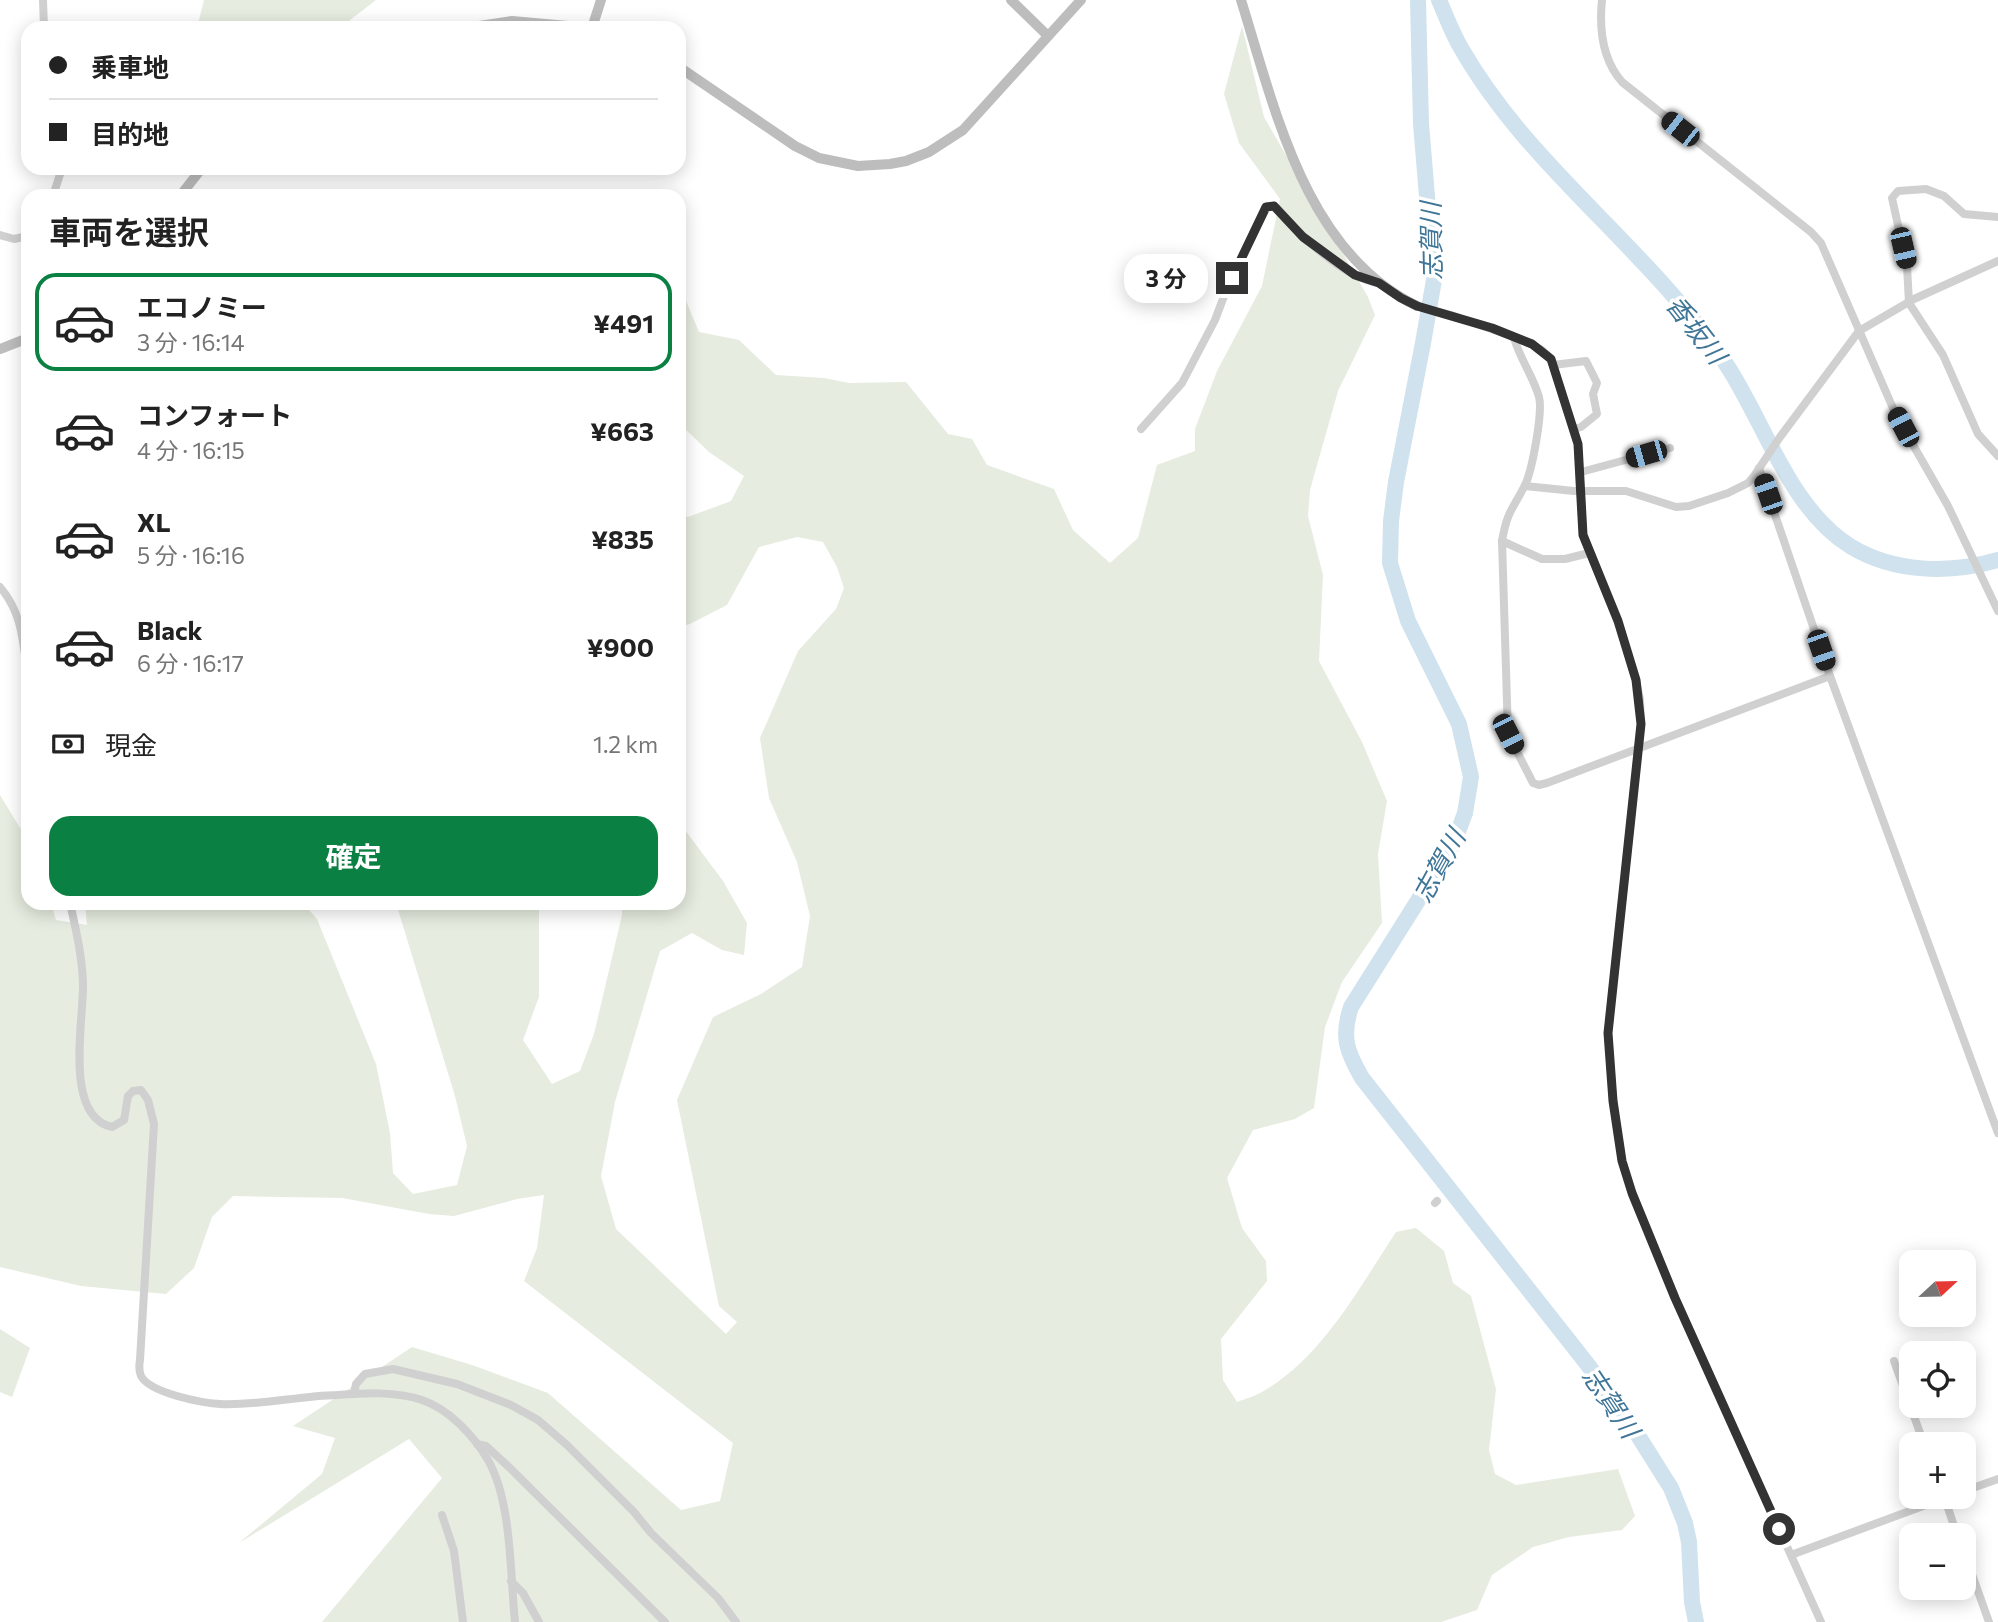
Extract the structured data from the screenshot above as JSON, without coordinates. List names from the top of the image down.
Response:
{
  "water": ["志賀川", "香坂川"],
  "north": "right",
  "page": {
    "banner": ["乗車地", "目的地"],
    "heading": "車両を選択",
    "bubble": "3 分",
    "list": [
      {
        "name": "エコノミー",
        "note": "3 分 · 16:14",
        "value": "¥491"
      },
      {
        "name": "コンフォート",
        "note": "4 分 · 16:15",
        "value": "¥663"
      },
      {
        "name": "XL",
        "note": "5 分 · 16:16",
        "value": "¥835"
      },
      {
        "name": "Black",
        "note": "6 分 · 16:17",
        "value": "¥900"
      }
    ],
    "pay": ["現金", "1.2 km"],
    "buttons": "確定",
    "map_buttons": ["+", "−"]
  }
}
